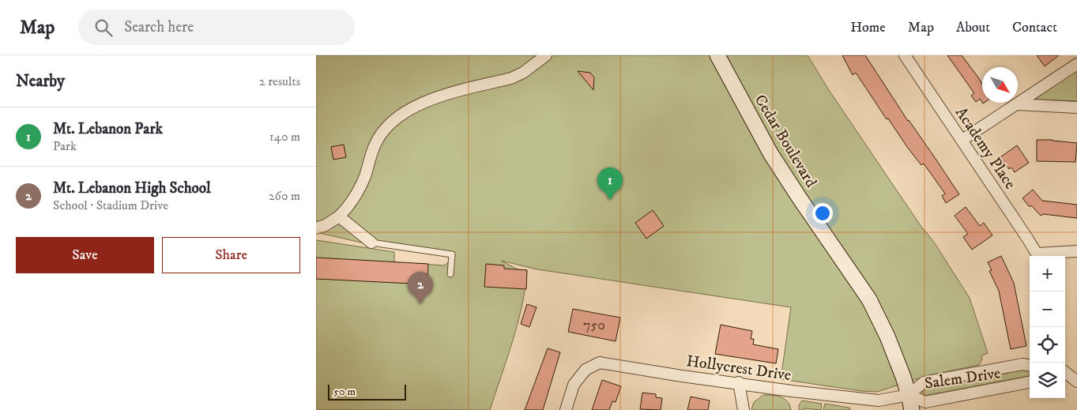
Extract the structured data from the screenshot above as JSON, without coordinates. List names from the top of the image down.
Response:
{
  "streets": {
    "street": [
      "Cedar Boulevard",
      "Academy Place",
      "Hollycrest Drive",
      "Salem Drive"
    ]
  },
  "crossings": [
    ["Cedar Boulevard", "Hollycrest Drive"],
    ["Cedar Boulevard", "Salem Drive"],
    ["Hollycrest Drive", "Salem Drive"]
  ],
  "house_numbers": ["750"],
  "scale_bar": "50 m",
  "north": "bottom right",
  "page": {
    "header": "Map",
    "search": "Search here",
    "nav": [
      "Home",
      "Map",
      "About",
      "Contact"
    ],
    "heading": ["Nearby", "2 results"],
    "list": [
      {
        "mark": "1",
        "name": "Mt. Lebanon Park",
        "note": "Park",
        "value": "140 m"
      },
      {
        "mark": "2",
        "name": "Mt. Lebanon High School",
        "note": "School · Stadium Drive",
        "value": "260 m"
      }
    ],
    "pins": ["1", "2"],
    "buttons": ["Save", "Share"],
    "map_buttons": ["+", "−"],
    "scale": "50 m"
  }
}
